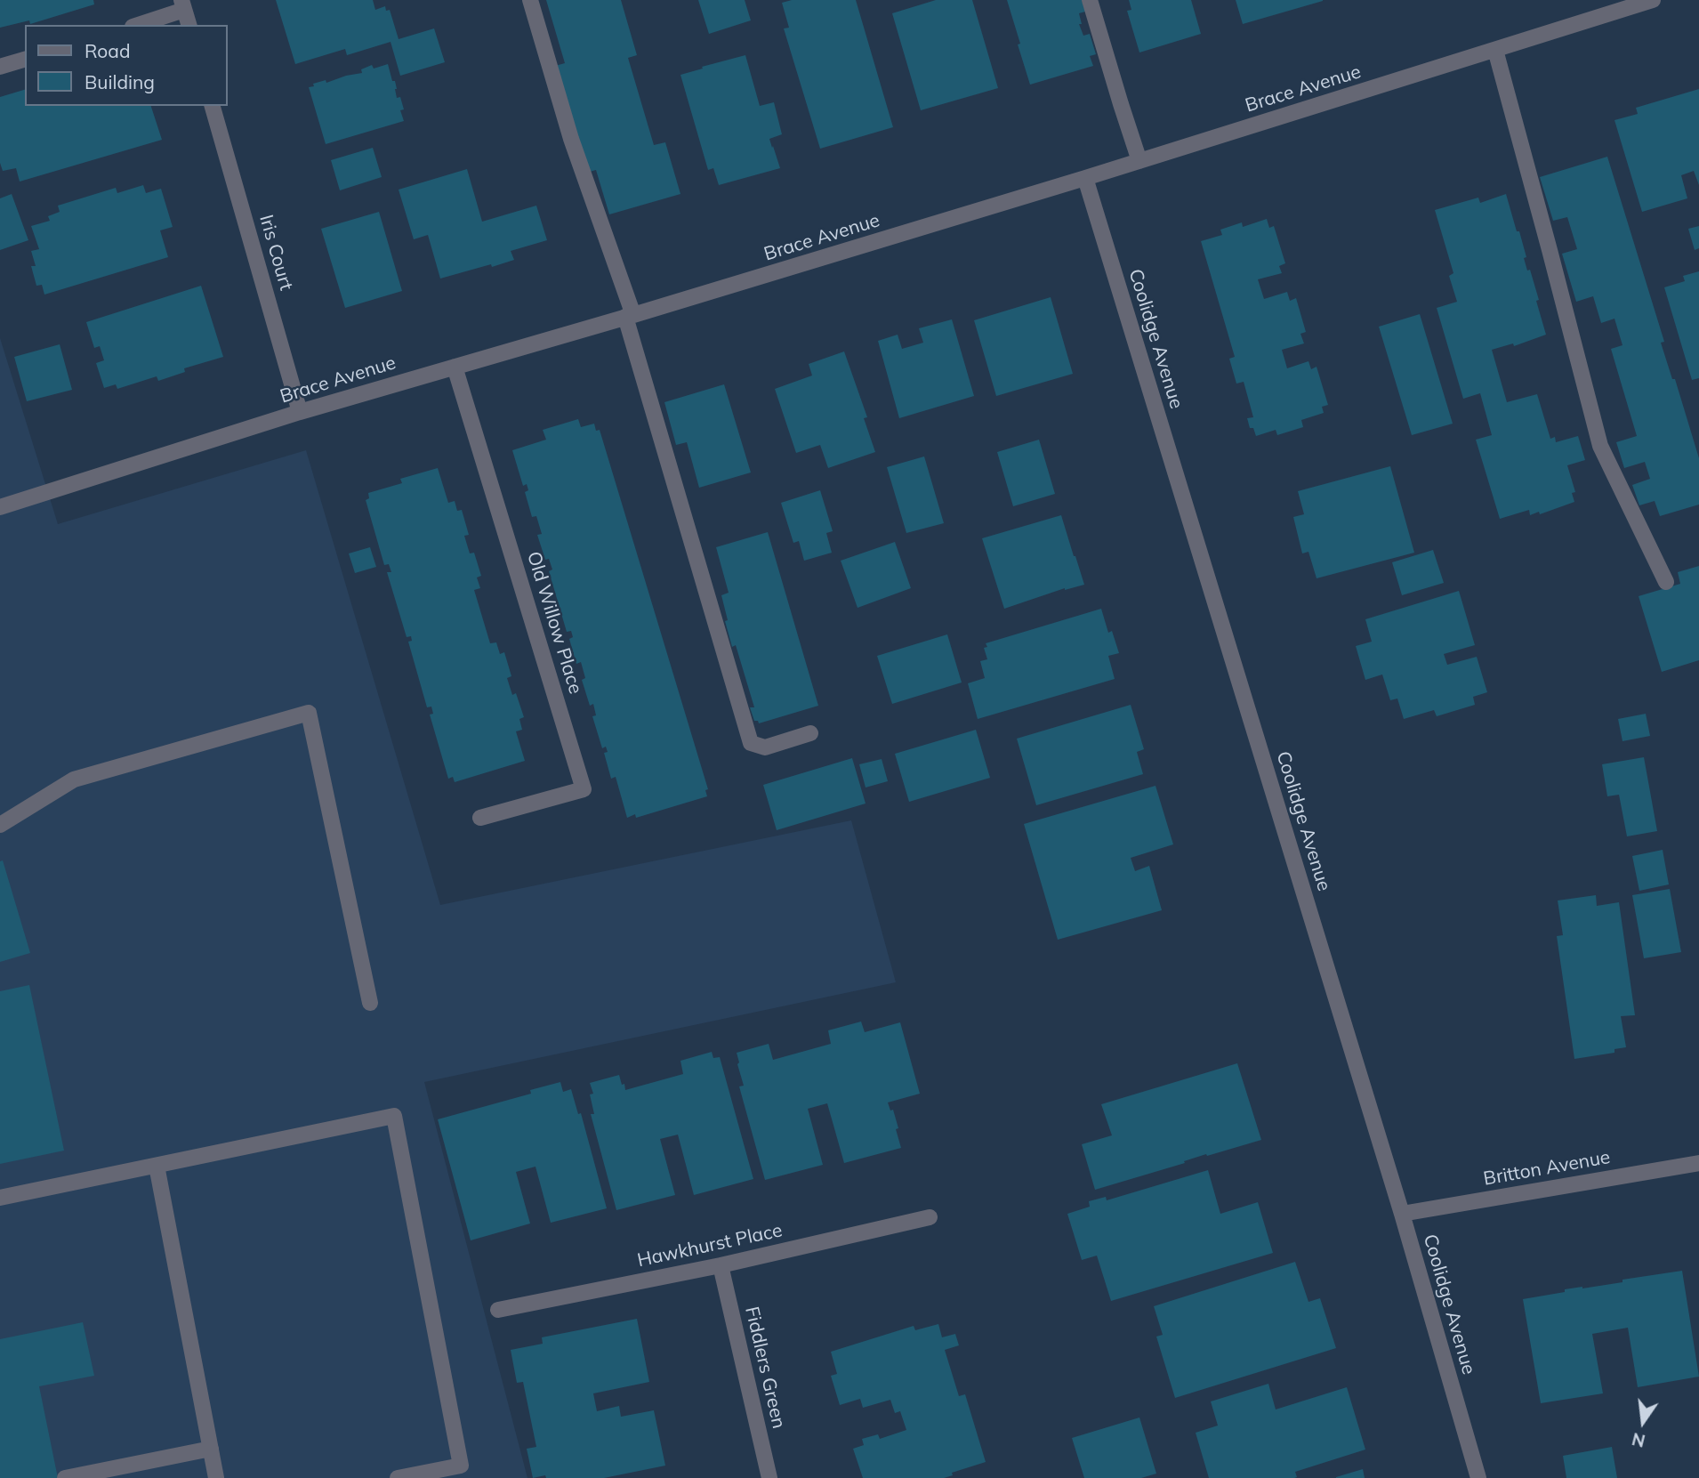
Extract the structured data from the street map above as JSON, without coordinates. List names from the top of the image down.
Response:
{
  "streets": {
    "street": [
      "Brace Avenue",
      "Iris Court",
      "Coolidge Avenue",
      "Old Willow Place",
      "Britton Avenue",
      "Hawkhurst Place",
      "Fiddlers Green"
    ]
  },
  "crossings": [
    ["Brace Avenue", "Iris Court"],
    ["Brace Avenue", "Coolidge Avenue"],
    ["Brace Avenue", "Old Willow Place"],
    ["Coolidge Avenue", "Britton Avenue"],
    ["Hawkhurst Place", "Fiddlers Green"]
  ],
  "legend": ["Road", "Building"],
  "north": "bottom"
}
